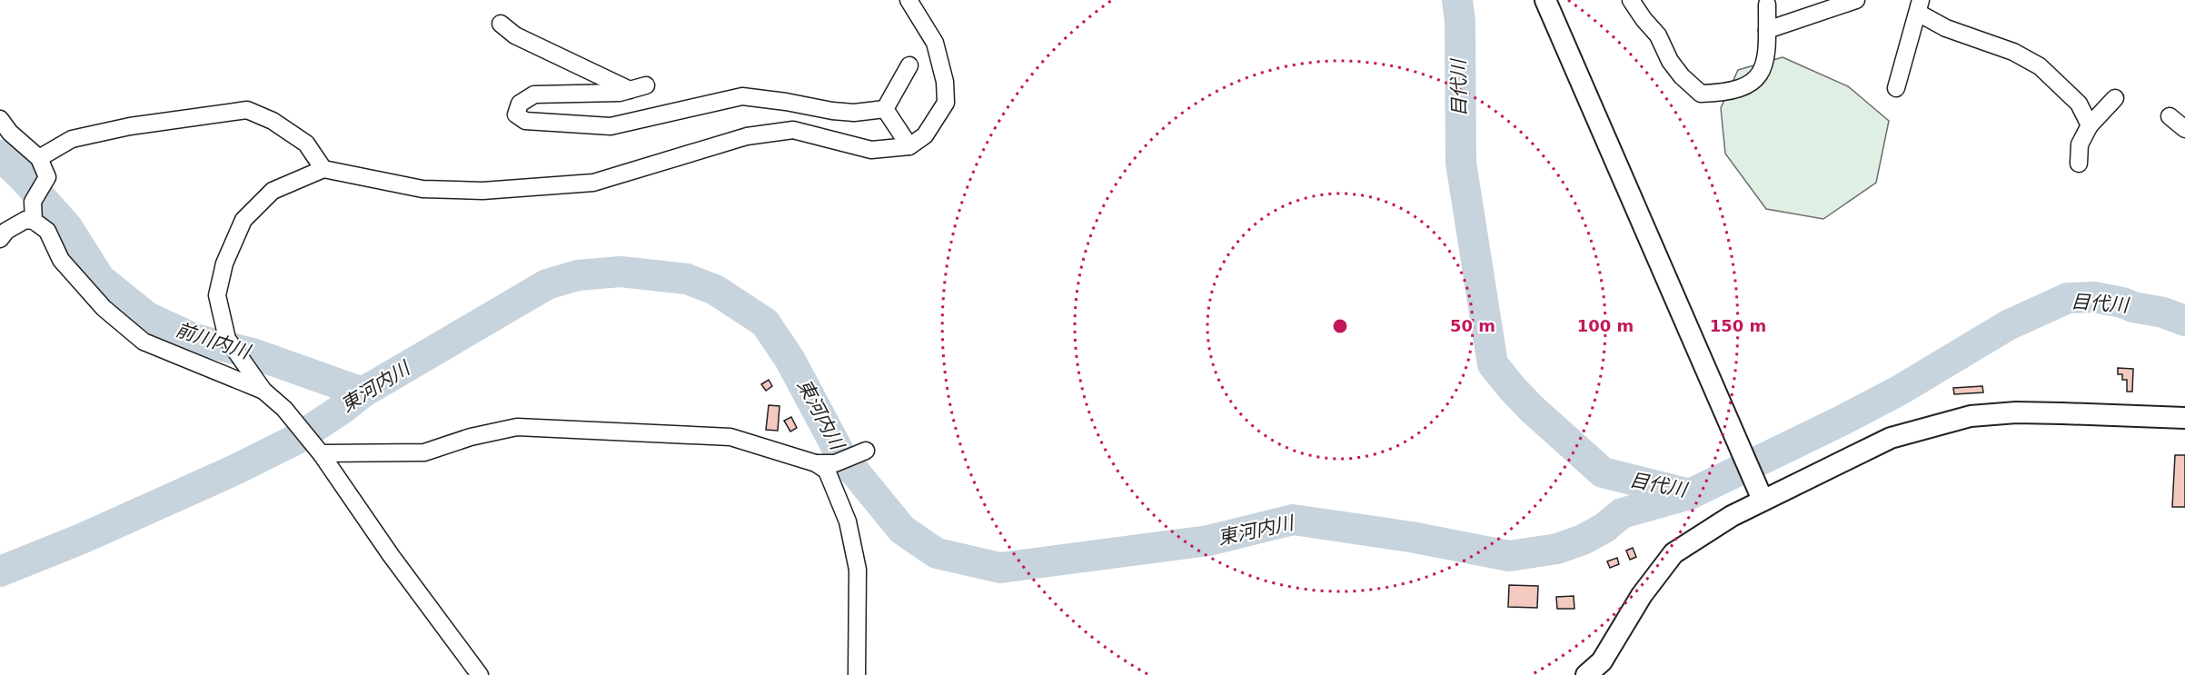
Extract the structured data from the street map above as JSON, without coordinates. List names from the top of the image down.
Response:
{
  "water": ["目代川", "前川内川", "東河内川"],
  "rings": ["50 m", "100 m", "150 m"]
}
